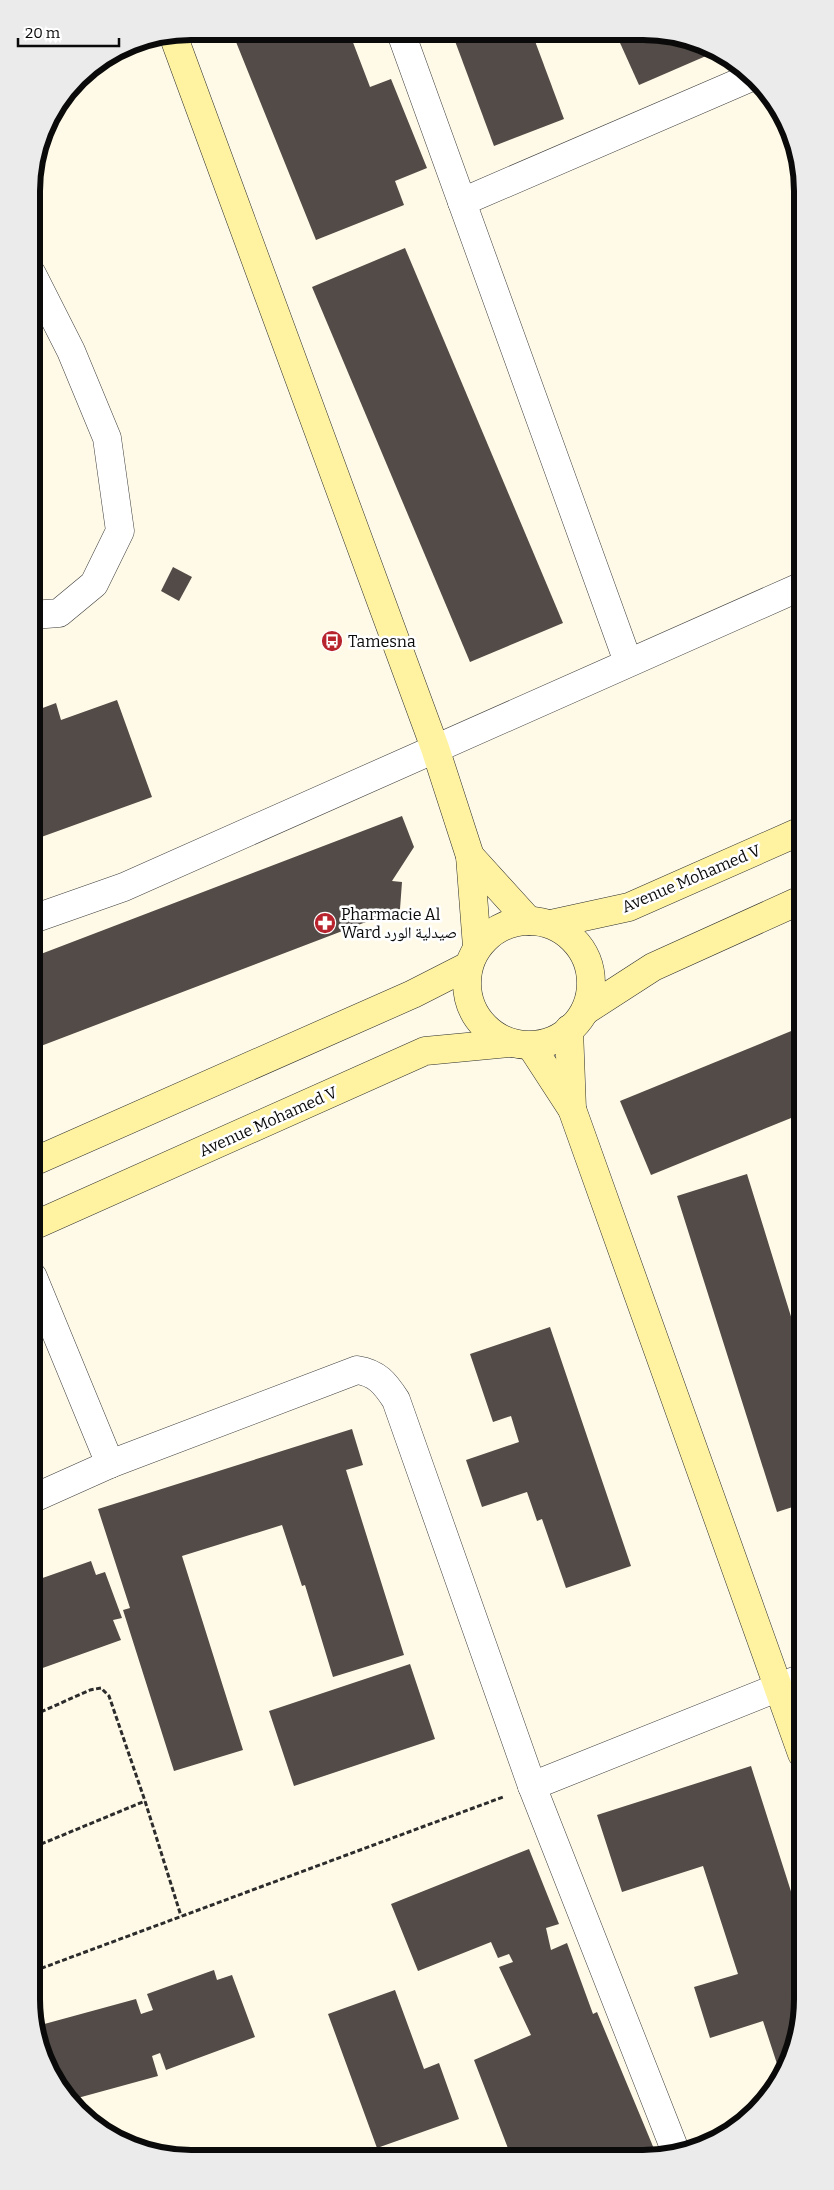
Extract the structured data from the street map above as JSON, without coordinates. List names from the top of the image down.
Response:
{
  "streets": {
    "street": ["Avenue Mohamed V"]
  },
  "places": {
    "bus stop": ["Tamesna"],
    "pharmacy": ["Pharmacie Al Ward صيدلية الورد"]
  },
  "scale_bar": "20 m"
}
